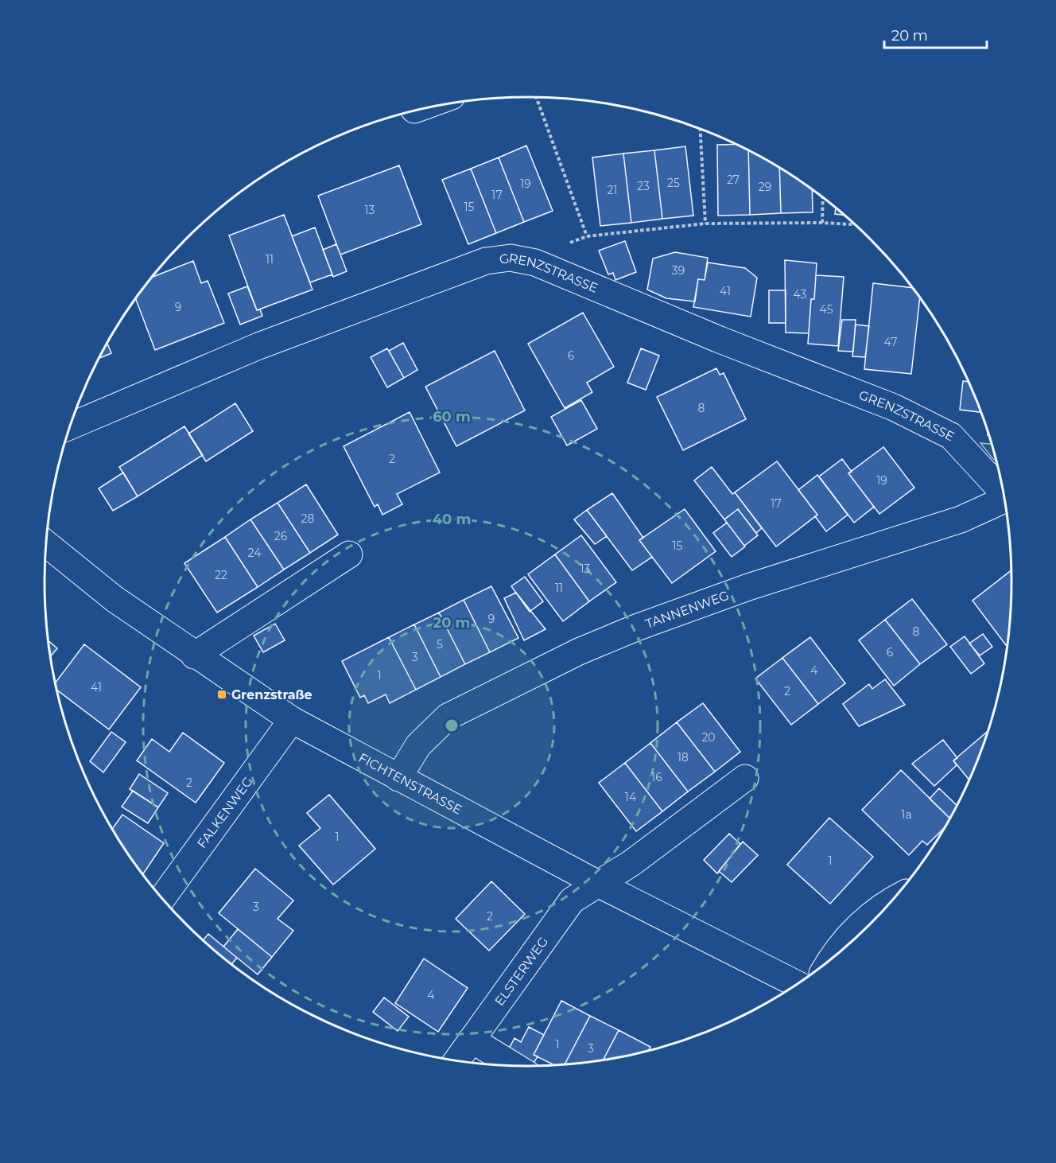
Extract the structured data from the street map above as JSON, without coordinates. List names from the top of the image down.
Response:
{
  "streets": {
    "street": [
      "GRENZSTRASSE",
      "TANNENWEG",
      "FICHTENSTRASSE",
      "FALKENWEG",
      "ELSTERWEG"
    ]
  },
  "crossings": [
    ["TANNENWEG", "FICHTENSTRASSE"],
    ["FICHTENSTRASSE", "FALKENWEG"],
    ["FICHTENSTRASSE", "ELSTERWEG"]
  ],
  "places": {
    "transit": ["Grenzstraße"]
  },
  "house_numbers": [
    "27",
    "25",
    "19",
    "23",
    "29",
    "21",
    "17",
    "15",
    "13",
    "11",
    "39",
    "41",
    "43",
    "9",
    "45",
    "47",
    "6",
    "8",
    "2",
    "19",
    "17",
    "28",
    "26",
    "15",
    "24",
    "13",
    "22",
    "11",
    "9",
    "8",
    "5",
    "6",
    "3",
    "4",
    "1",
    "41",
    "2",
    "20",
    "18",
    "16",
    "2",
    "14",
    "1a",
    "1",
    "1",
    "3",
    "2",
    "4",
    "1",
    "3"
  ],
  "scale_bar": "20 m",
  "rings": ["60 m", "40 m", "20 m"]
}
